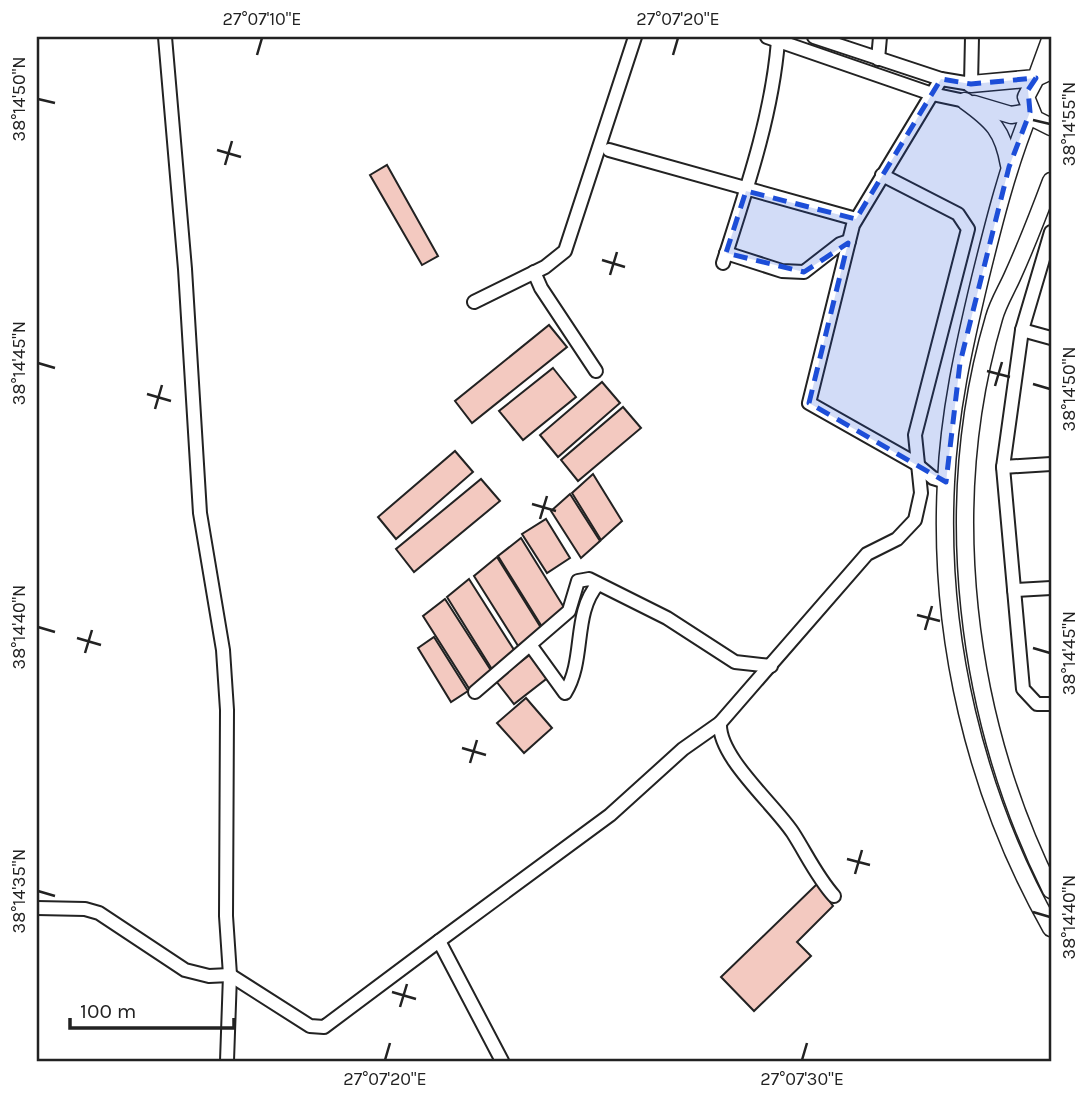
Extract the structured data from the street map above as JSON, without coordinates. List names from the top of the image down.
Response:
{
  "scale_bar": "100 m",
  "coordinates": [
    "27°07'10\"E",
    "27°07'20\"E",
    "38°14'50\"N",
    "38°14'55\"N",
    "38°14'45\"N",
    "38°14'40\"N",
    "38°14'35\"N",
    "27°07'30\"E"
  ]
}
